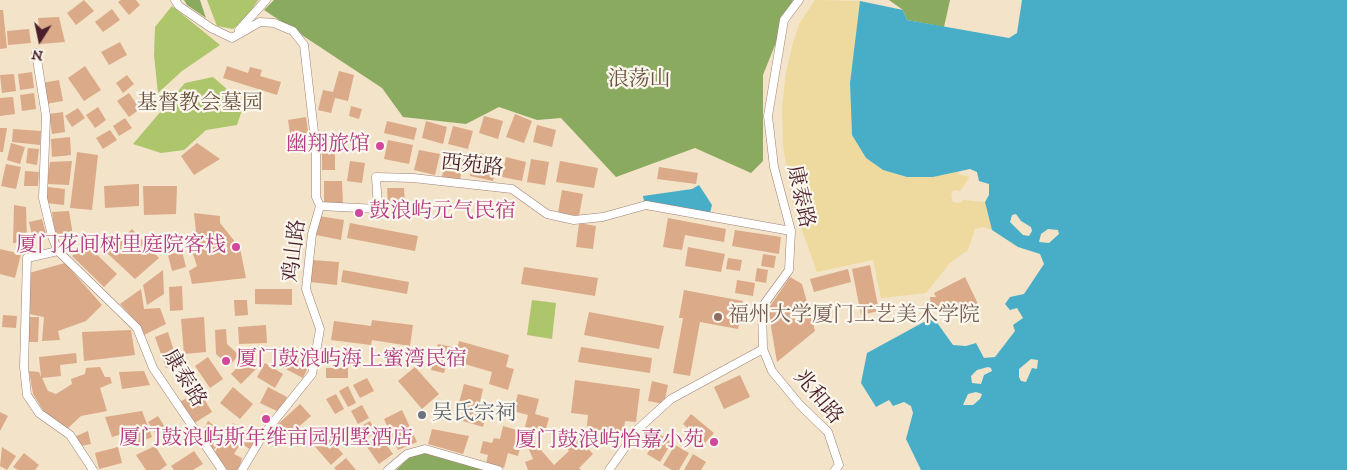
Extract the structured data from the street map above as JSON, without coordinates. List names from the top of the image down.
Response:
{
  "streets": {
    "street": [
      "西苑路",
      "康泰路",
      "鸡山路",
      "兆和路"
    ]
  },
  "crossings": [
    ["西苑路", "康泰路"],
    ["西苑路", "鸡山路"],
    ["康泰路", "兆和路"]
  ],
  "parks": ["浪荡山", "基督教会墓园"],
  "places": [
    "幽翔旅馆",
    "鼓浪屿元气民宿",
    "厦门花间树里庭院客栈",
    "福州大学厦门工艺美术学院",
    "厦门鼓浪屿海上蜜湾民宿",
    "吴氏宗祠",
    "厦门鼓浪屿斯年维亩园别墅酒店",
    "厦门鼓浪屿怡嘉小苑"
  ],
  "north": "bottom"
}
